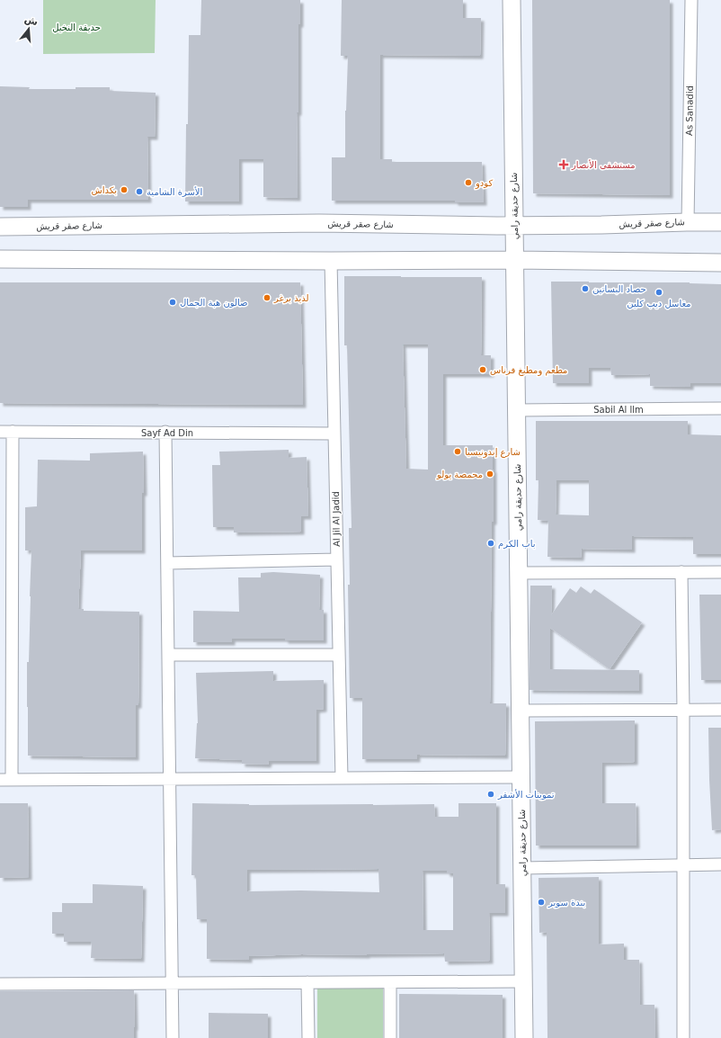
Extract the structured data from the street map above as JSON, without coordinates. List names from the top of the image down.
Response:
{
  "streets": {
    "street": [
      "As Sanadid",
      "شارع حديقة رامي",
      "شارع صقر قريش",
      "Sabil Al llm",
      "Sayf Ad Din",
      "Al Jil Al Jadid"
    ]
  },
  "crossings": [
    ["As Sanadid", "شارع صقر قريش"],
    ["شارع حديقة رامي", "شارع صقر قريش"],
    ["شارع حديقة رامي", "Sabil Al llm"],
    ["Sayf Ad Din", "Al Jil Al Jadid"]
  ],
  "parks": ["حديقة النخيل"],
  "places": {
    "health": ["مستشفى الأنصار"],
    "other": [
      "كودو",
      "بكداش",
      "الأسرة الشامية",
      "حصاد البساتين",
      "مغاسل ديب كلين",
      "لذيذ برغر",
      "صالون هبة الجمال",
      "مطعم ومطبغ فرناس",
      "شارع إندونيسيا",
      "محمصة يولو",
      "باب الكرم",
      "تموينات الأشقر",
      "بندة سوبر"
    ]
  },
  "north": "top"
}
